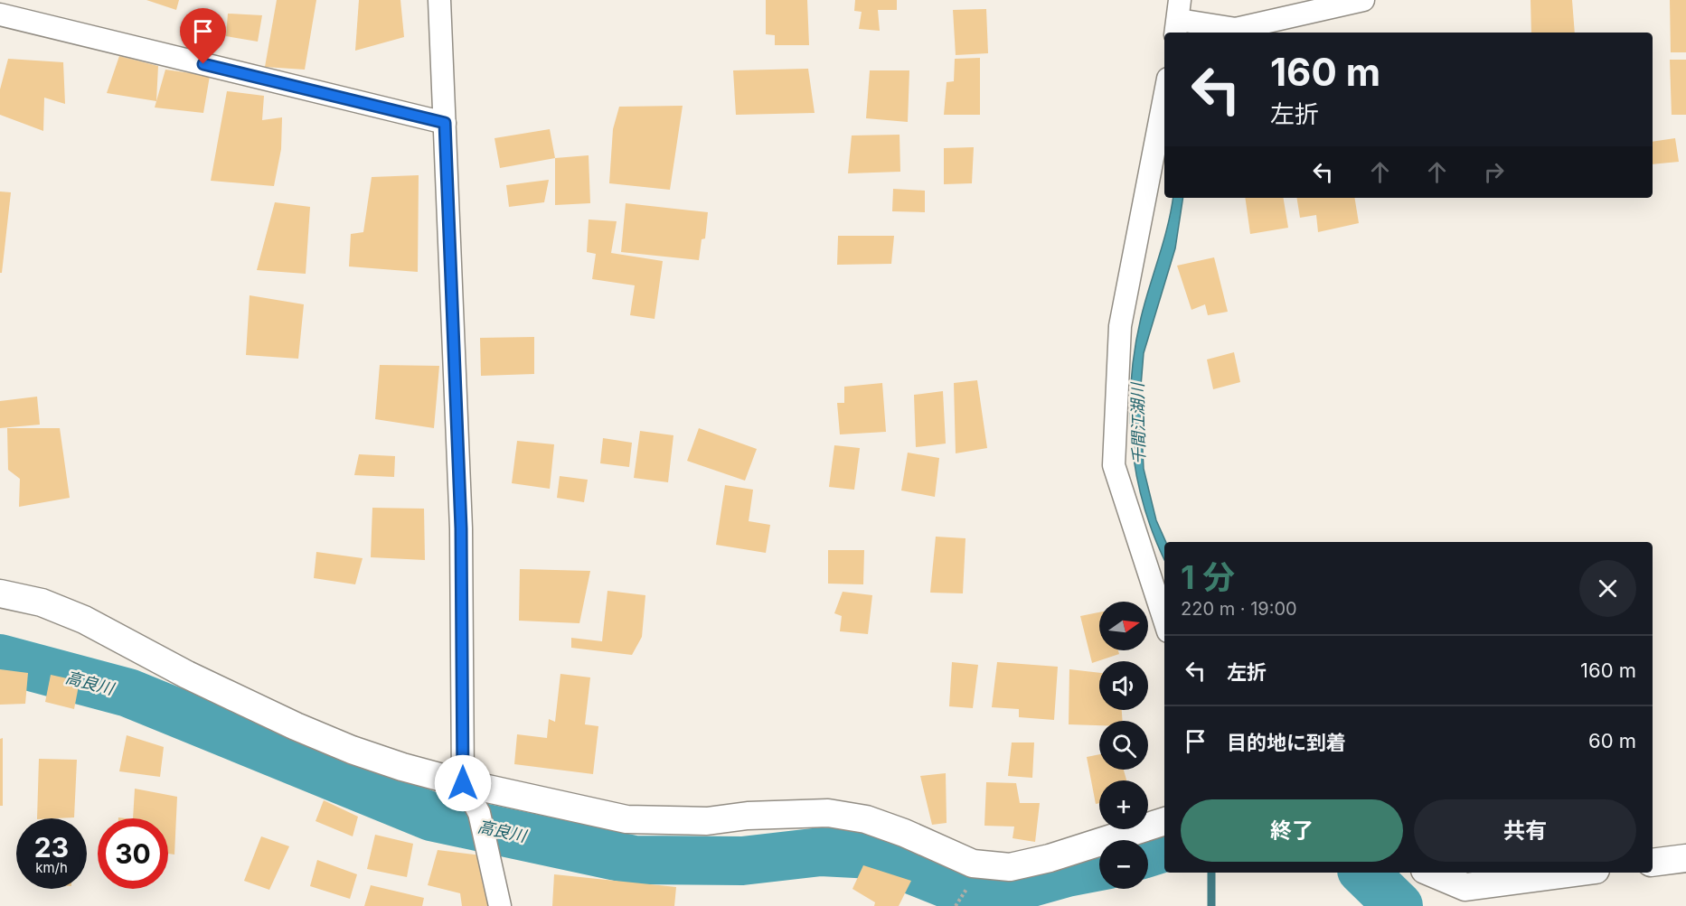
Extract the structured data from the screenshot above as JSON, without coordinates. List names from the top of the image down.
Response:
{
  "water": ["千間江湖川", "高良川"],
  "north": "right",
  "page": {
    "turn": ["160 m", "左折"],
    "heading": ["1 分", "220 m · 19:00"],
    "map_buttons": ["+", "−"],
    "list": [
      {
        "name": "左折",
        "value": "160 m"
      },
      {
        "name": "目的地に到着",
        "value": "60 m"
      }
    ],
    "buttons": ["終了", "共有"],
    "speed": "23 km/h",
    "limit": "30"
  }
}
